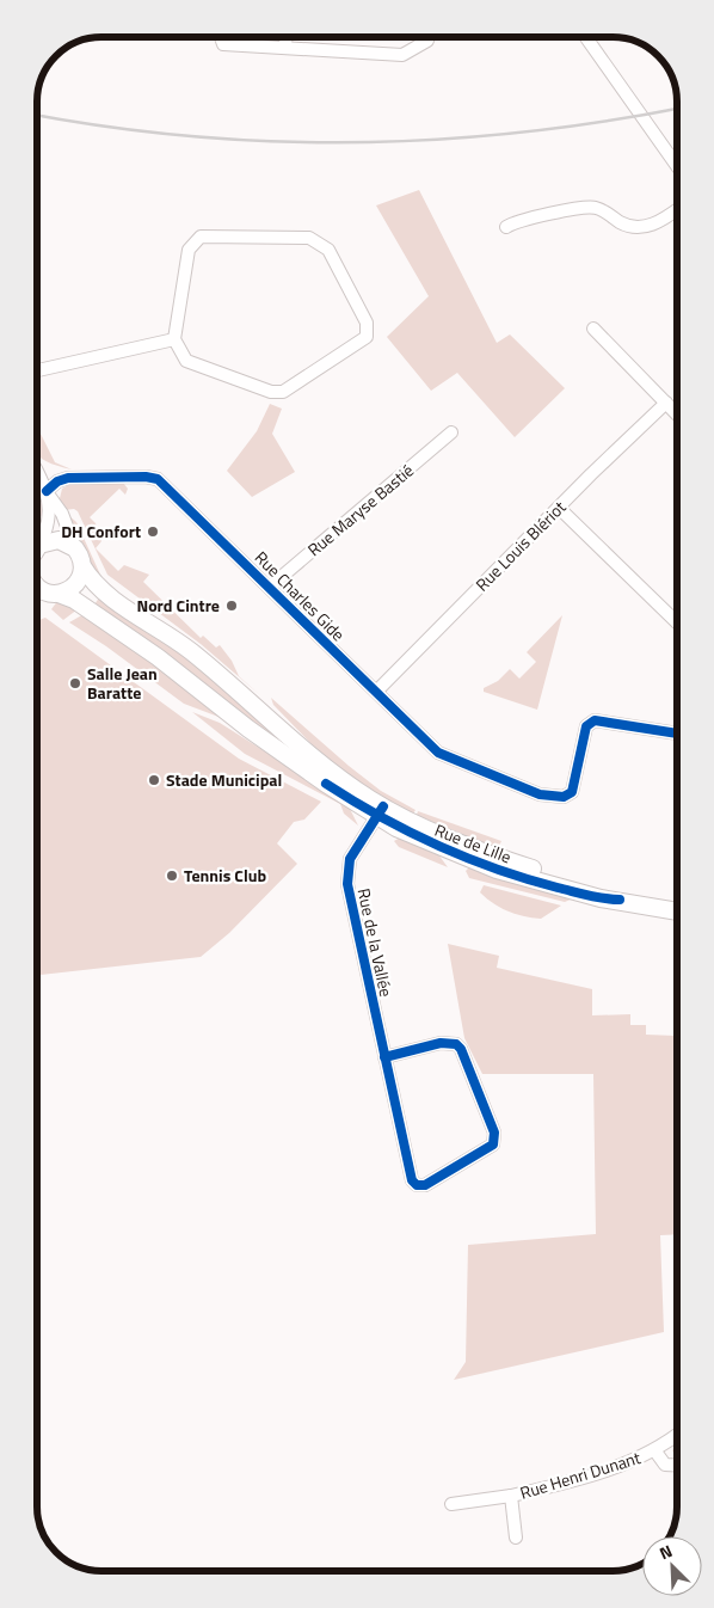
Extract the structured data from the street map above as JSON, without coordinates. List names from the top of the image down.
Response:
{
  "streets": {
    "main road": ["Rue de Lille"],
    "street": [
      "Rue Maryse Bastié",
      "Rue Louis Blériot",
      "Rue Charles Gide",
      "Rue de la Vallée",
      "Rue Henri Dunant"
    ]
  },
  "crossings": [
    ["Rue Maryse Bastié", "Rue Charles Gide"],
    ["Rue Louis Blériot", "Rue Charles Gide"],
    ["Rue de Lille", "Rue de la Vallée"]
  ],
  "places": [
    "DH Confort",
    "Nord Cintre",
    "Salle Jean Baratte",
    "Stade Municipal",
    "Tennis Club"
  ],
  "north": "top left"
}
